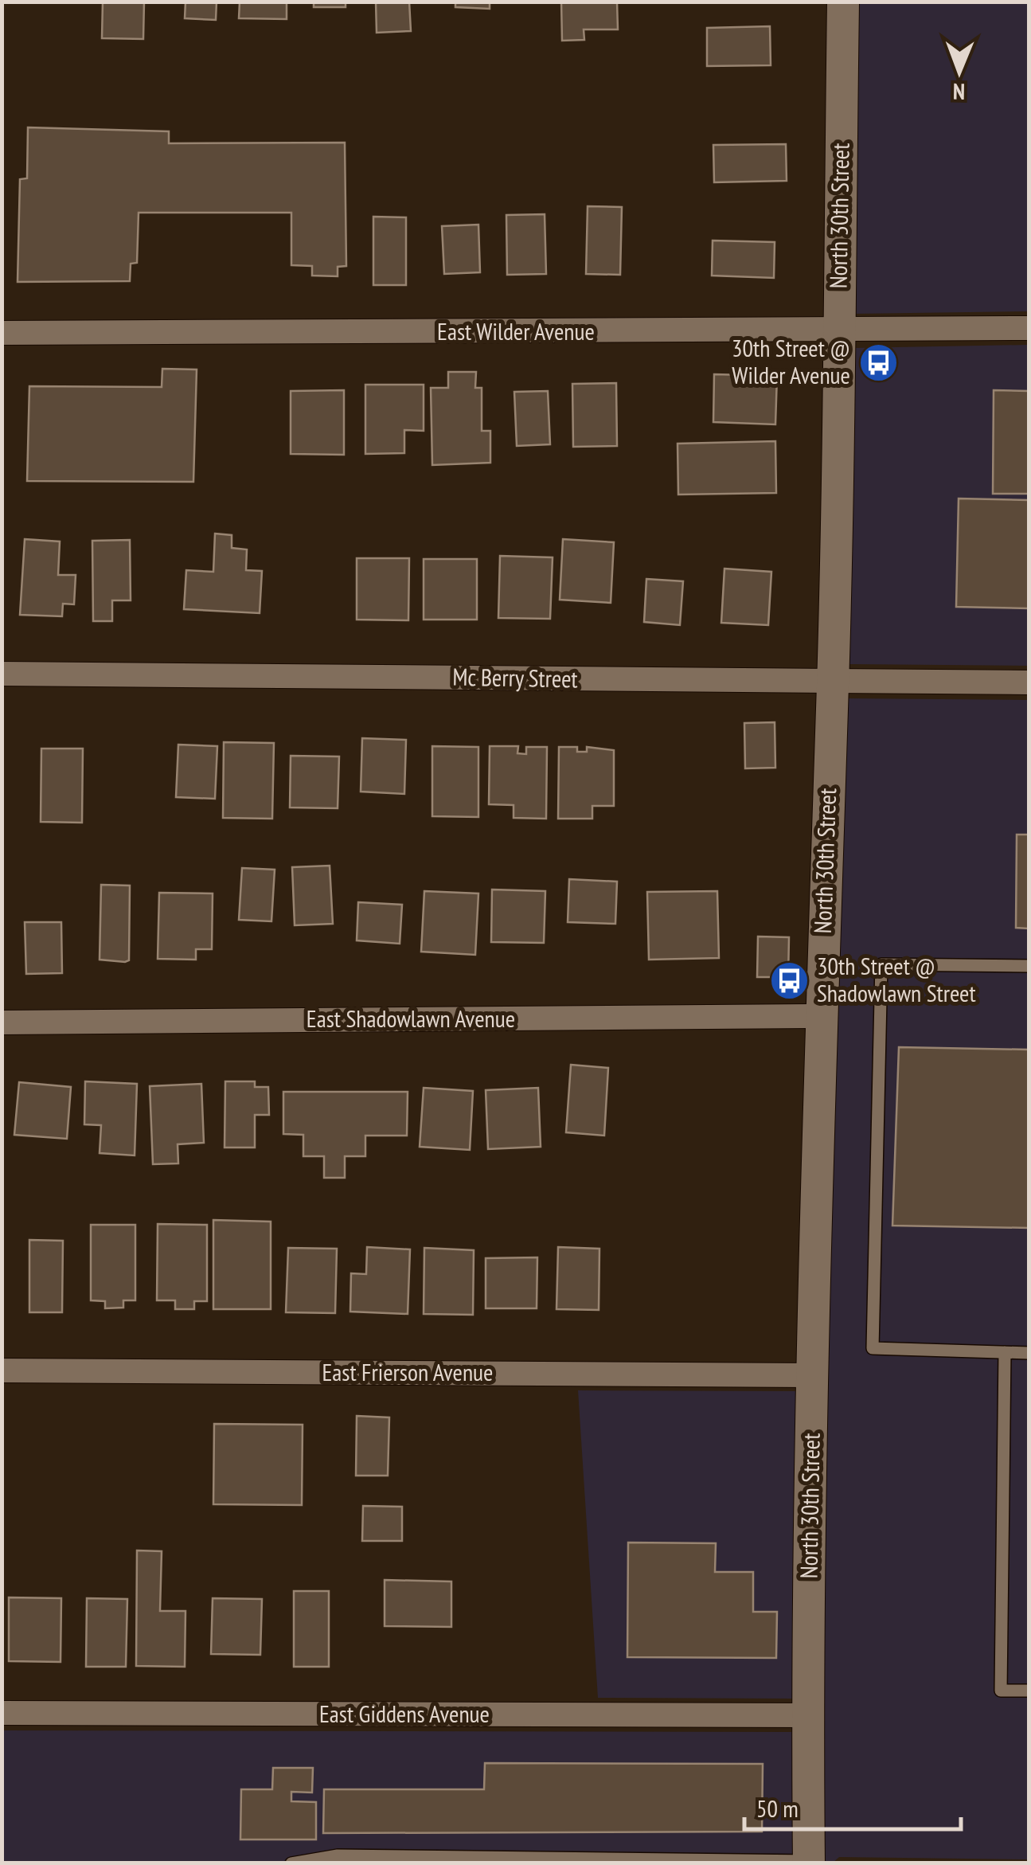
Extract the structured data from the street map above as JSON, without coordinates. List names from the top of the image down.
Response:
{
  "streets": {
    "street": [
      "North 30th Street",
      "East Wilder Avenue",
      "Mc Berry Street",
      "East Shadowlawn Avenue",
      "East Frierson Avenue",
      "East Giddens Avenue"
    ]
  },
  "crossings": [
    ["North 30th Street", "East Wilder Avenue"],
    ["North 30th Street", "Mc Berry Street"],
    ["North 30th Street", "East Shadowlawn Avenue"],
    ["North 30th Street", "East Frierson Avenue"],
    ["North 30th Street", "East Giddens Avenue"]
  ],
  "places": {
    "bus stop": ["30th Street @ Wilder Avenue", "30th Street @ Shadowlawn Street"]
  },
  "scale_bar": "50 m",
  "north": "bottom"
}
